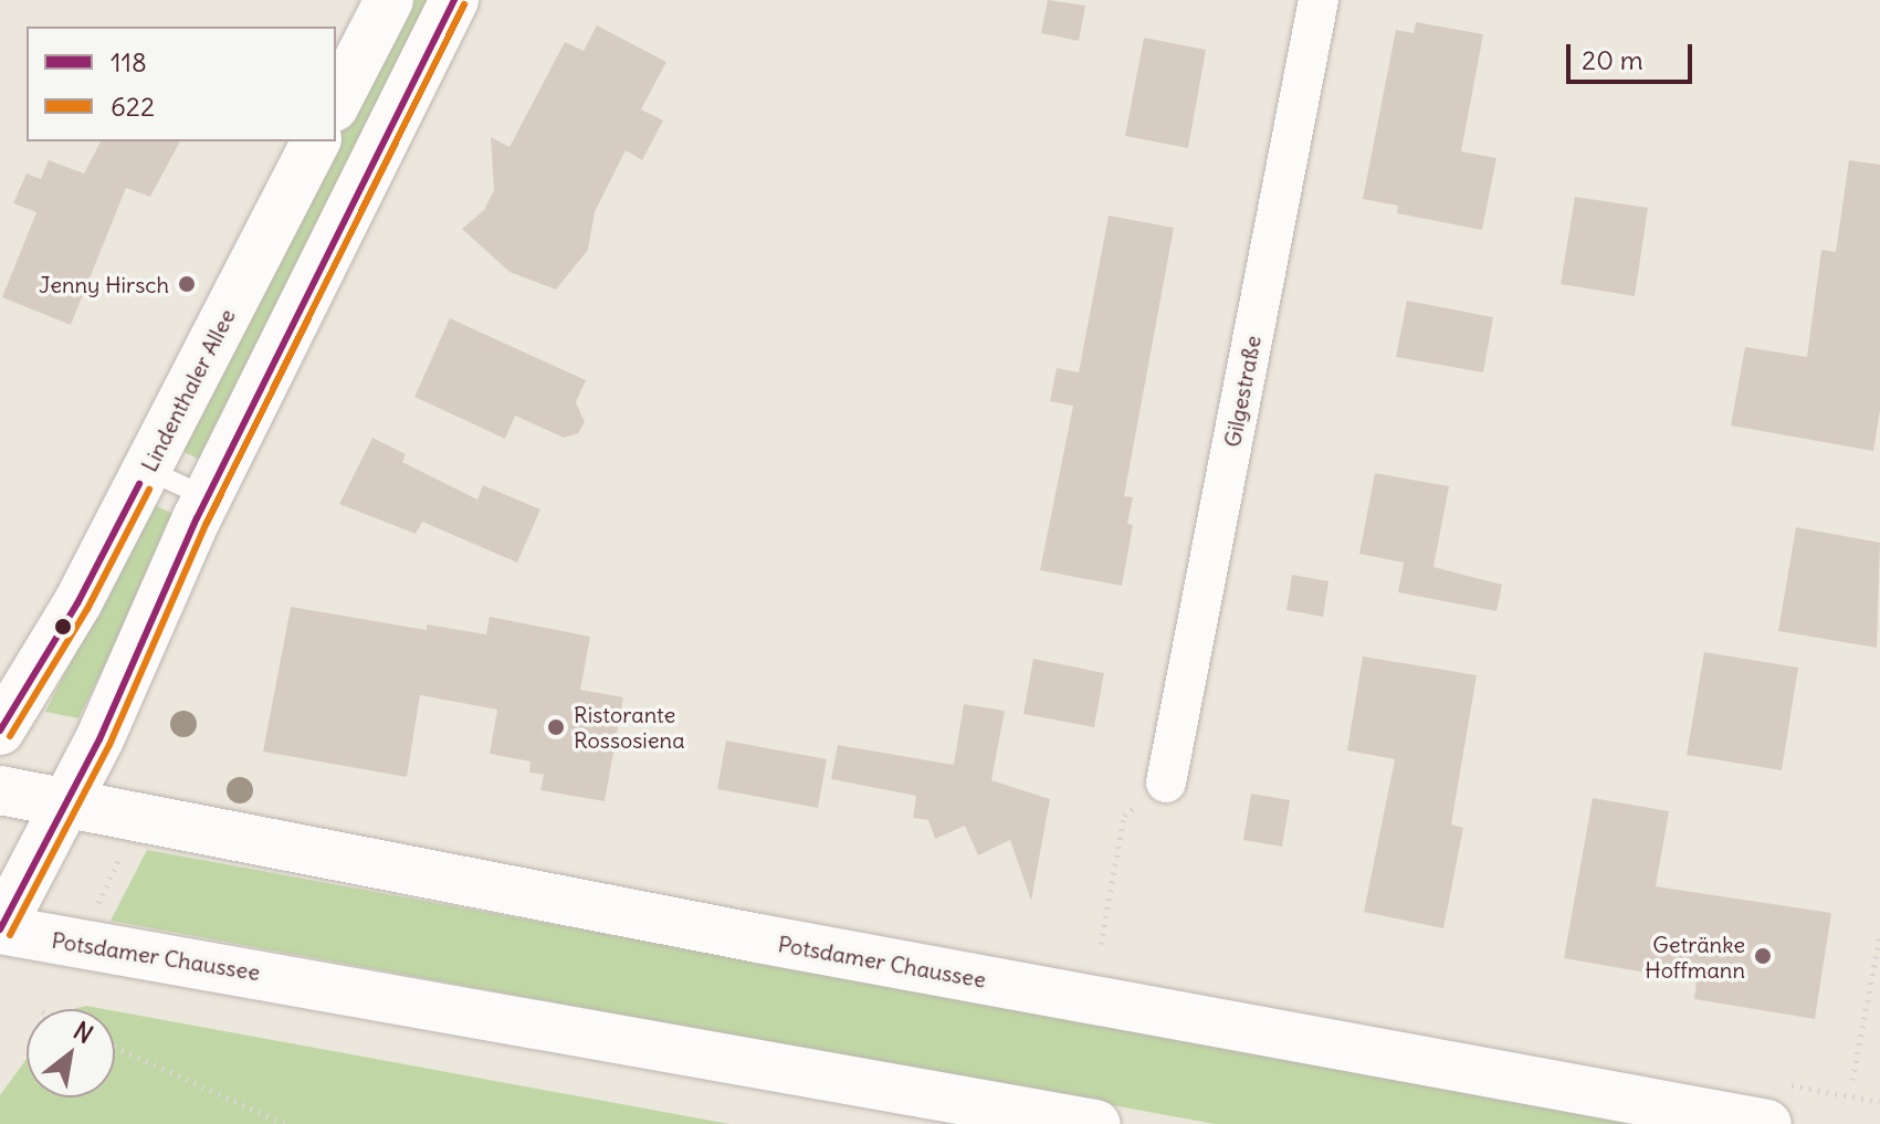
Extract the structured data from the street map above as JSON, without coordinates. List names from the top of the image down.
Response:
{
  "streets": {
    "main road": ["Lindenthaler Allee", "Potsdamer Chaussee"],
    "street": ["Gilgestraße"]
  },
  "places": ["Jenny Hirsch", "Ristorante Rossosiena", "Getränke Hoffmann"],
  "lines": ["transit line 118", "transit line 622"],
  "legend": ["118", "622"],
  "scale_bar": "20 m",
  "north": "top right"
}
